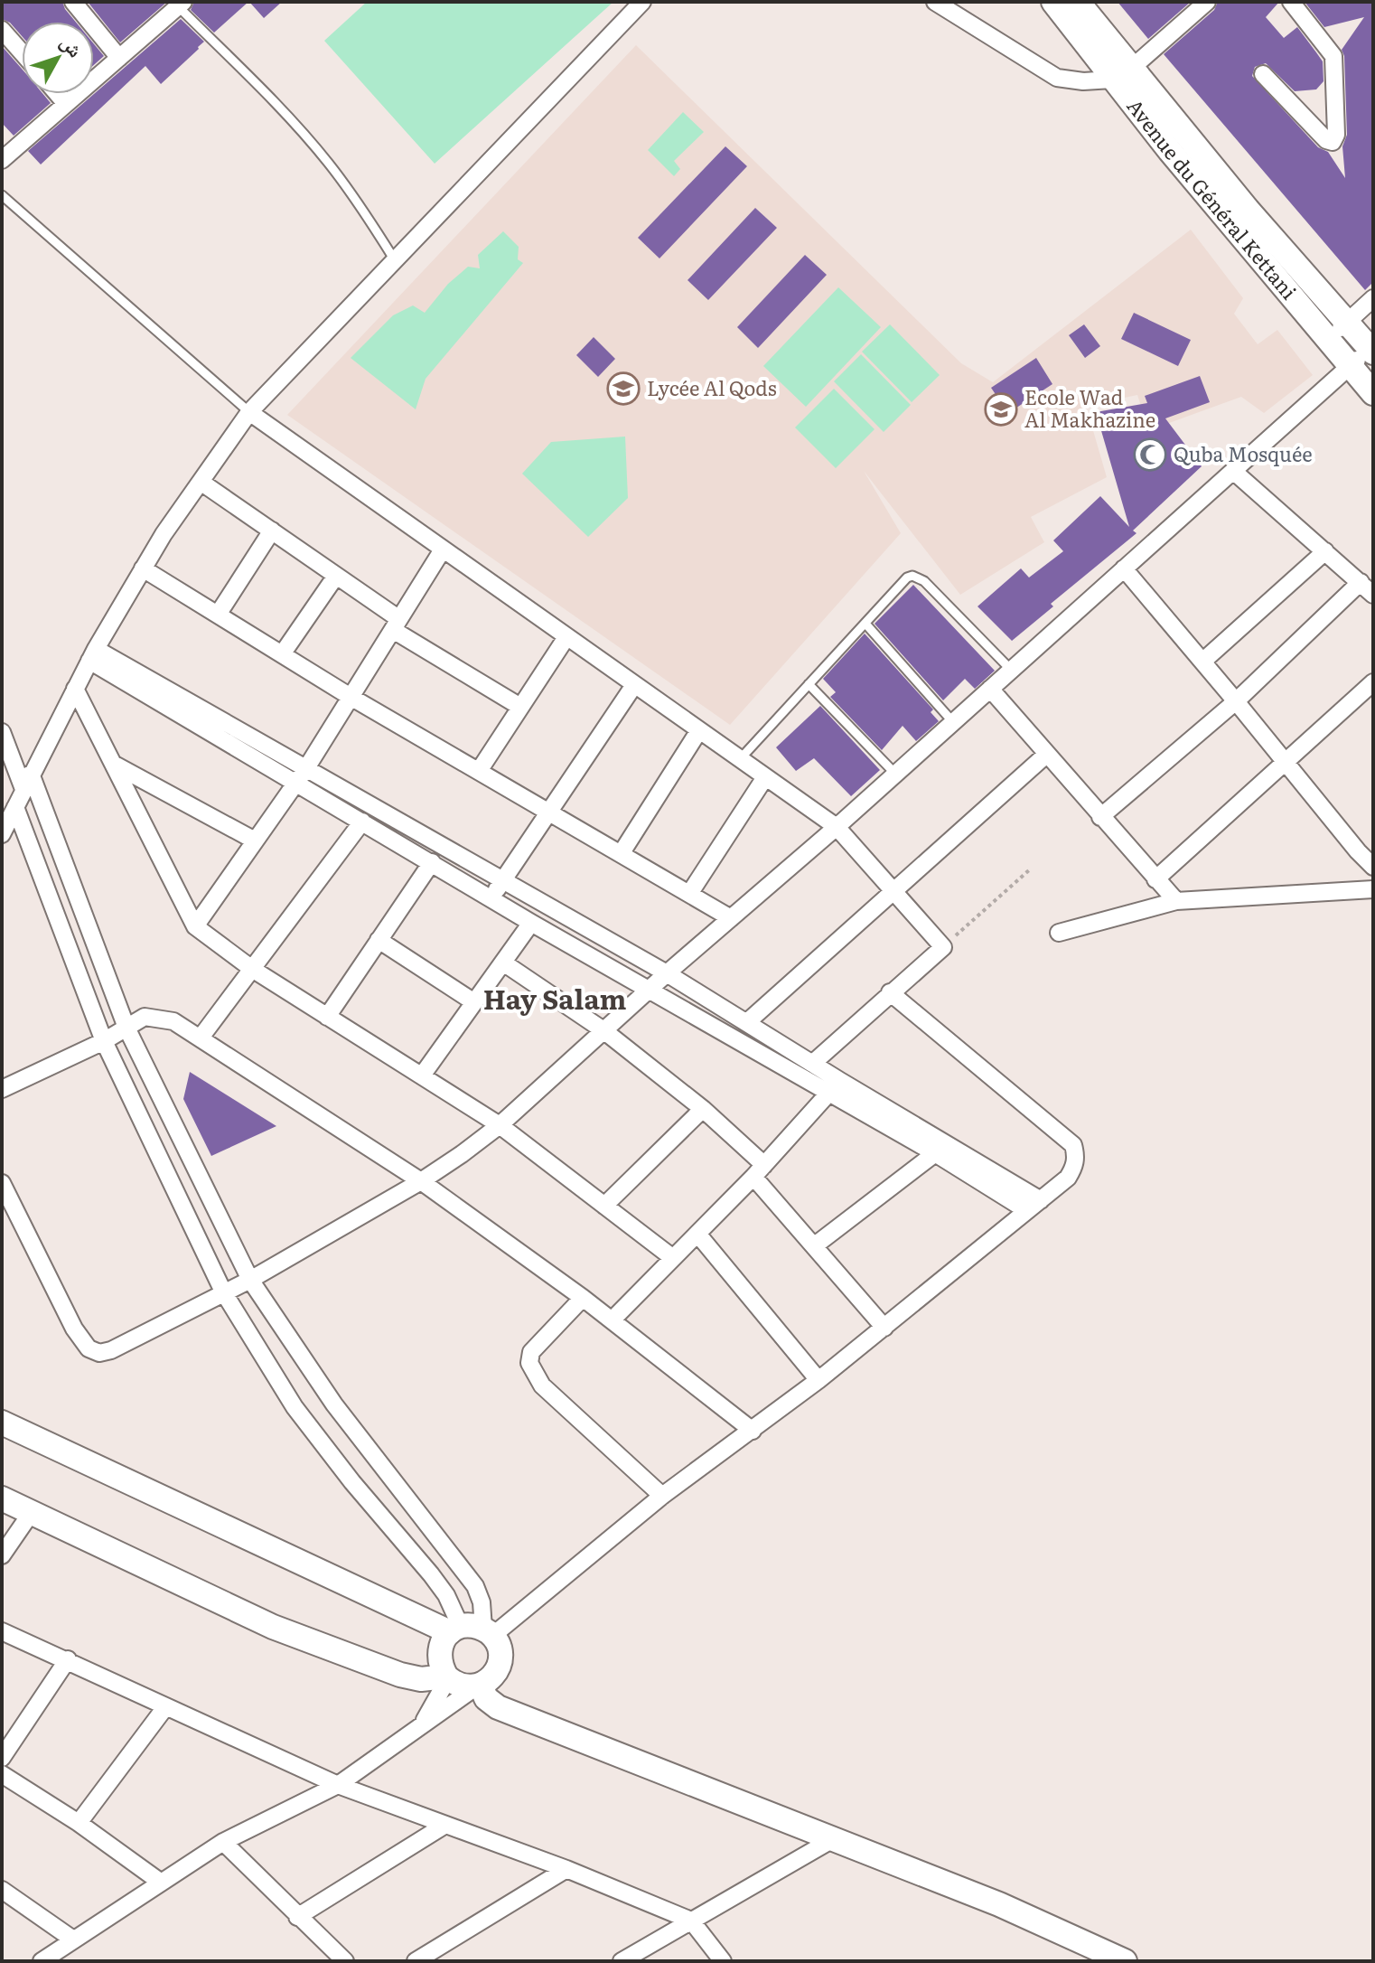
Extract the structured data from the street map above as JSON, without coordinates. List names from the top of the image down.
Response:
{
  "streets": {
    "street": ["Avenue du Général Kettani"]
  },
  "districts": ["Hay Salam"],
  "places": {
    "school or university": ["Lycée Al Qods", "Ecole Wad Al Makhazine"],
    "mosque": ["Quba Mosquée"]
  },
  "north": "top right"
}
